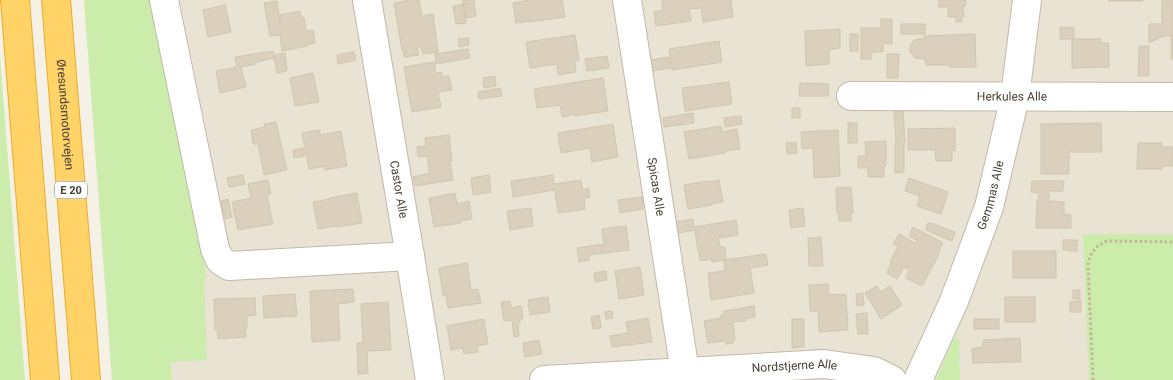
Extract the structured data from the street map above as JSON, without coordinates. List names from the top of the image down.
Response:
{
  "streets": {
    "highway": ["Øresundsmotorvejen", "E 20"],
    "street": [
      "Herkules Alle",
      "Spicas Alle",
      "Castor Alle",
      "Gemmas Alle",
      "Nordstjerne Alle"
    ]
  },
  "crossings": [
    ["Herkules Alle", "Gemmas Alle"],
    ["Spicas Alle", "Nordstjerne Alle"]
  ]
}
